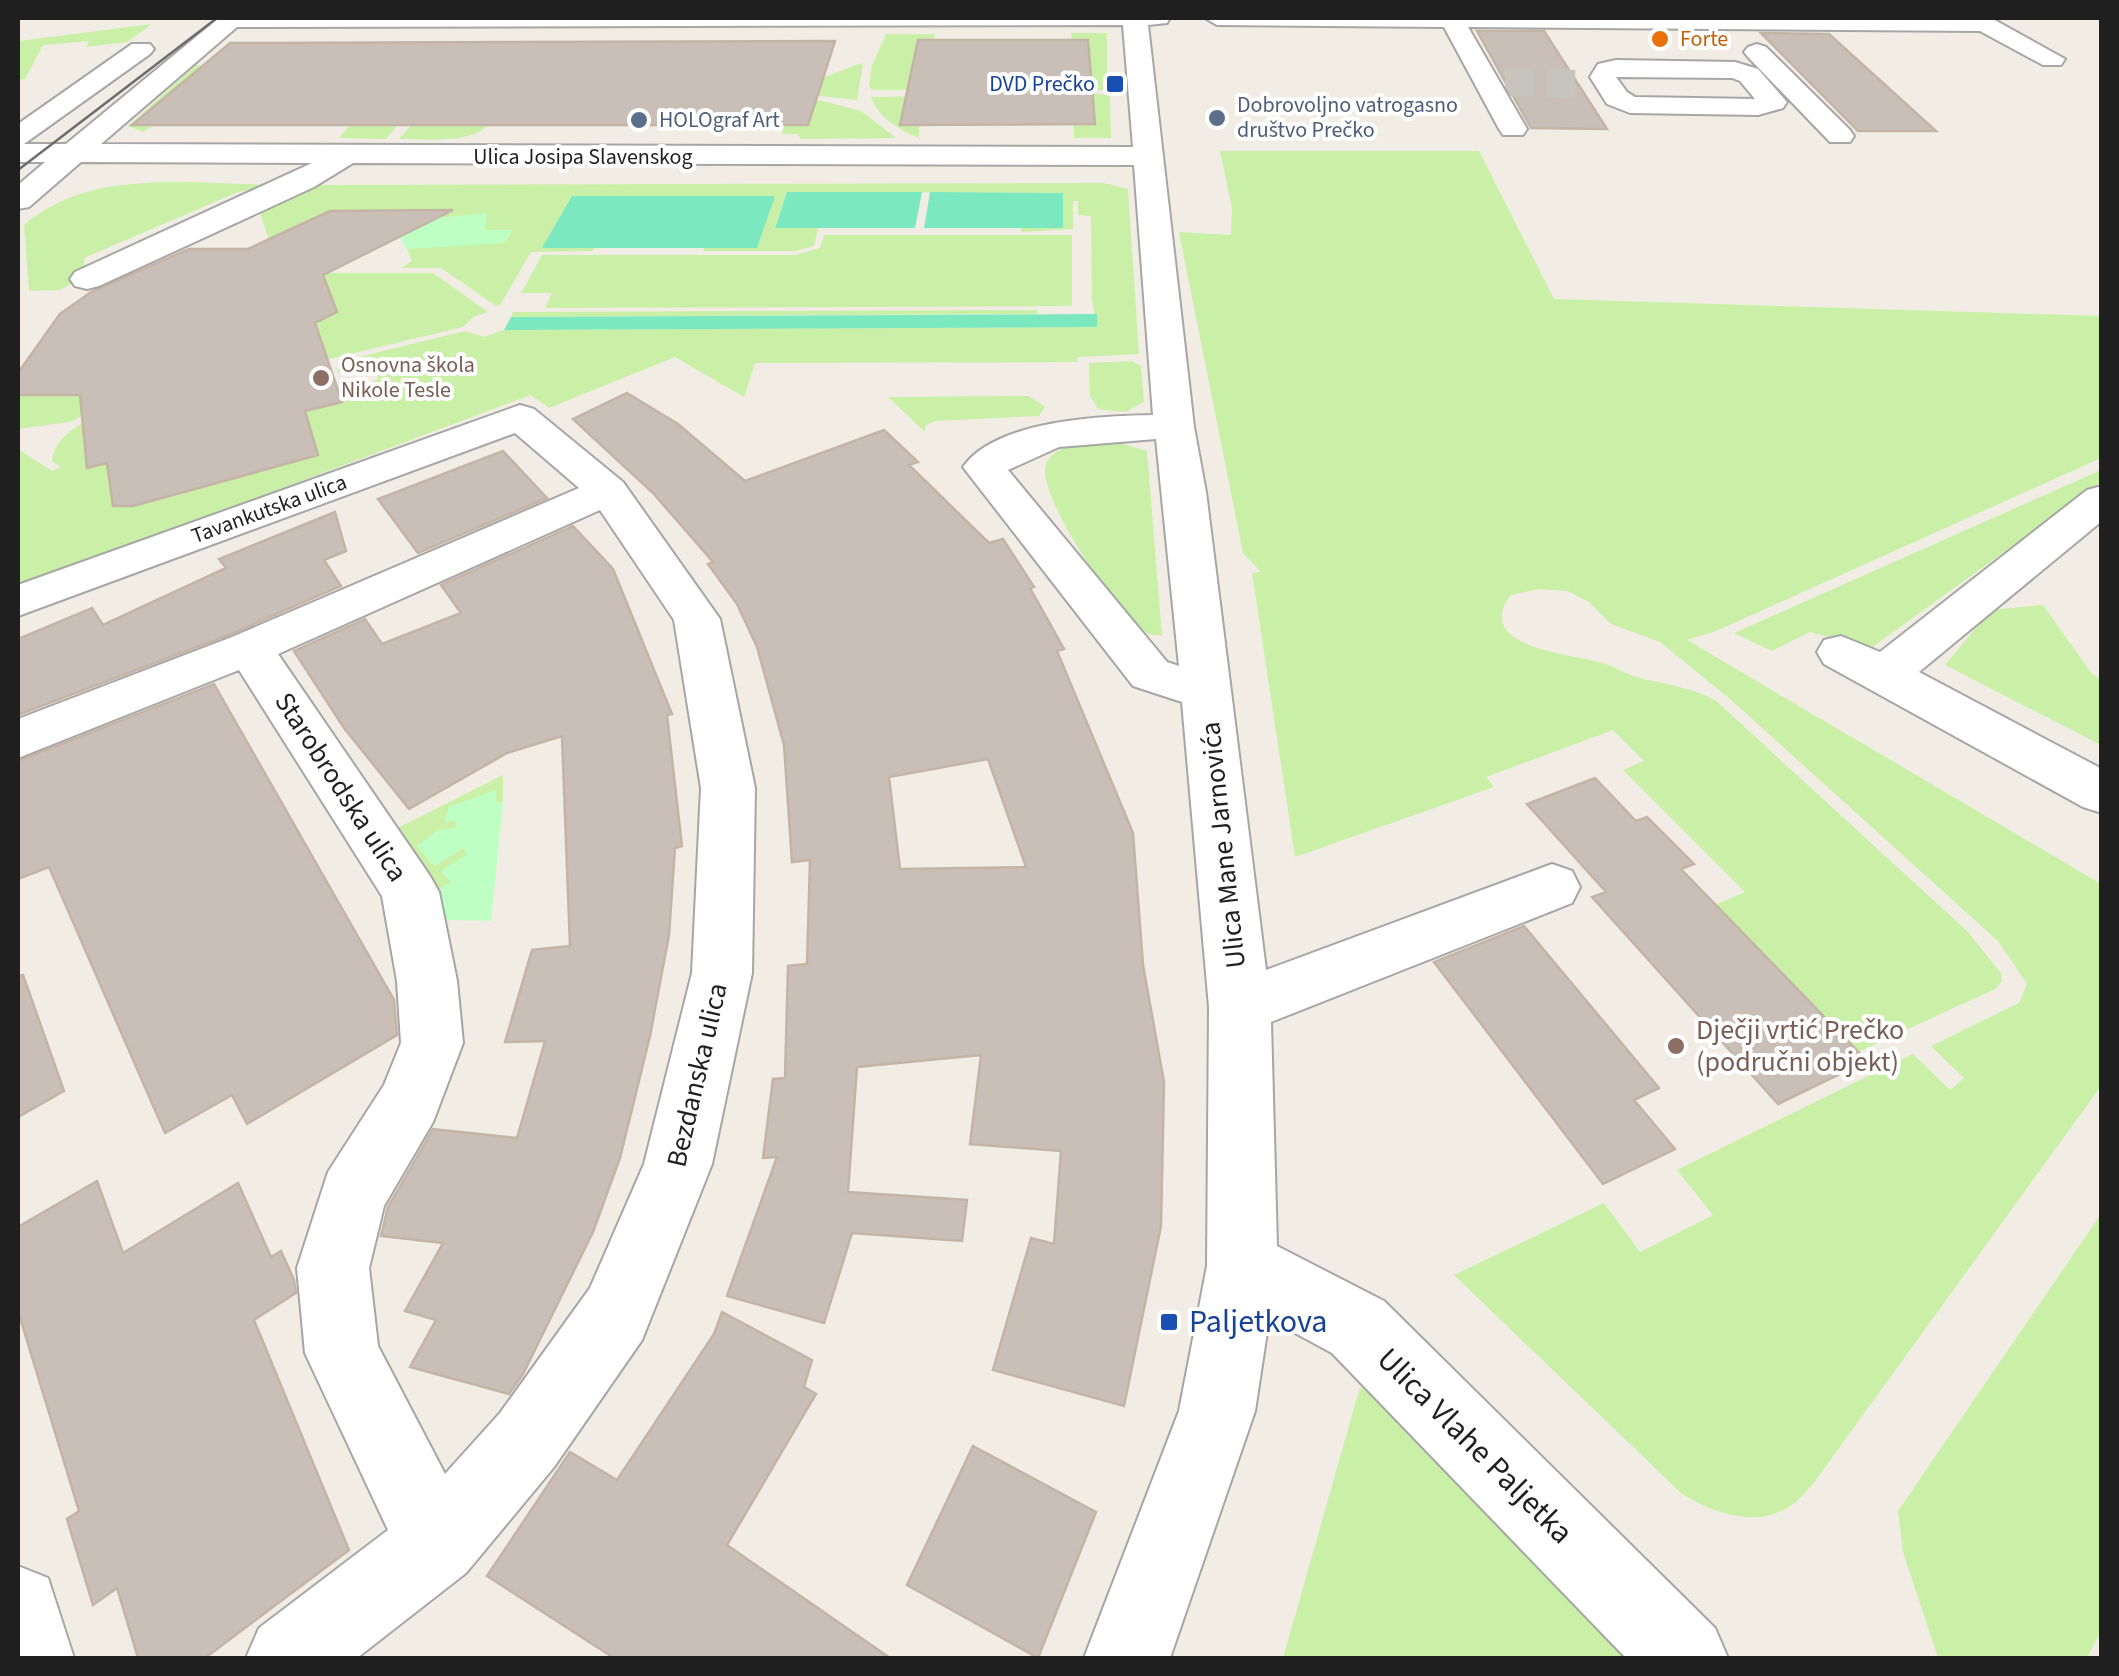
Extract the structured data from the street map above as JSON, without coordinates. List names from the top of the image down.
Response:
{
  "streets": {
    "street": [
      "Ulica Josipa Slavenskog",
      "Tavankutska ulica",
      "Starobrodska ulica",
      "Ulica Mane Jarnovića",
      "Bezdanska ulica",
      "Ulica Vlahe Paljetka"
    ]
  },
  "crossings": [
    ["Ulica Josipa Slavenskog", "Ulica Mane Jarnovića"],
    ["Tavankutska ulica", "Bezdanska ulica"],
    ["Starobrodska ulica", "Bezdanska ulica"],
    ["Ulica Mane Jarnovića", "Ulica Vlahe Paljetka"]
  ],
  "places": {
    "other": [
      "Forte",
      "Dobrovoljno vatrogasno društvo Prečko",
      "HOLOgraf Art",
      "Osnovna škola Nikole Tesle",
      "Dječji vrtić Prečko (područni objekt)"
    ],
    "transit": ["DVD Prečko", "Paljetkova"]
  }
}
